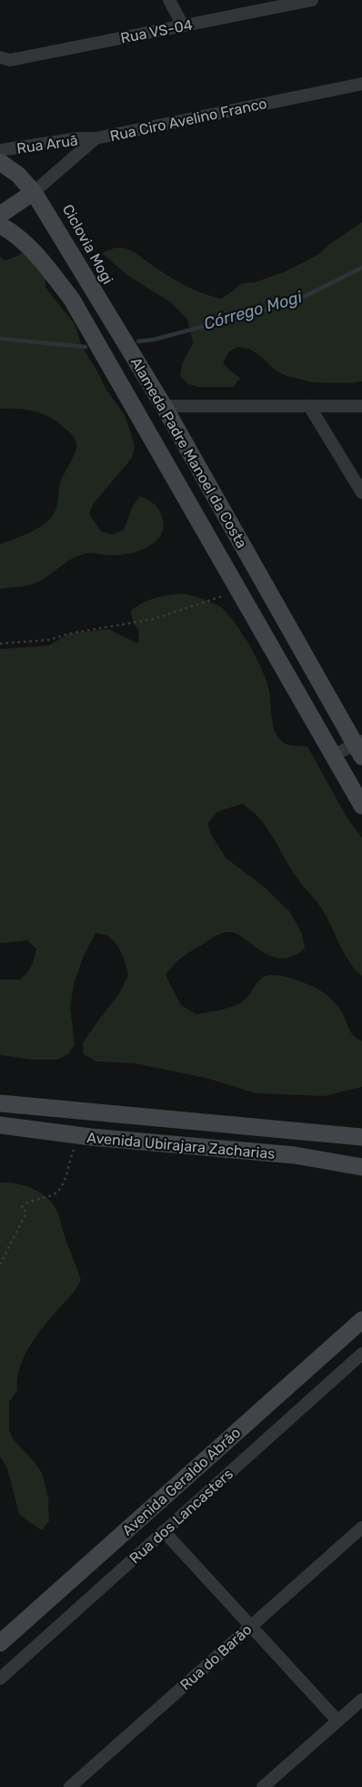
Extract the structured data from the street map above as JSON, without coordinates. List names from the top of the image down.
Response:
{
  "streets": {
    "main road": ["Alameda Padre Manoel da Costa", "Avenida Ubirajara Zacharias", "Avenida Geraldo Abrão"],
    "street": [
      "Rua VS-04",
      "Rua Ciro Avelino Franco",
      "Rua Aruã",
      "Rua dos Lancasters",
      "Rua do Barão"
    ]
  },
  "crossings": [
    ["Rua Ciro Avelino Franco", "Rua Aruã"],
    ["Rua Ciro Avelino Franco", "Alameda Padre Manoel da Costa"]
  ],
  "water": ["Córrego Mogi"]
}
